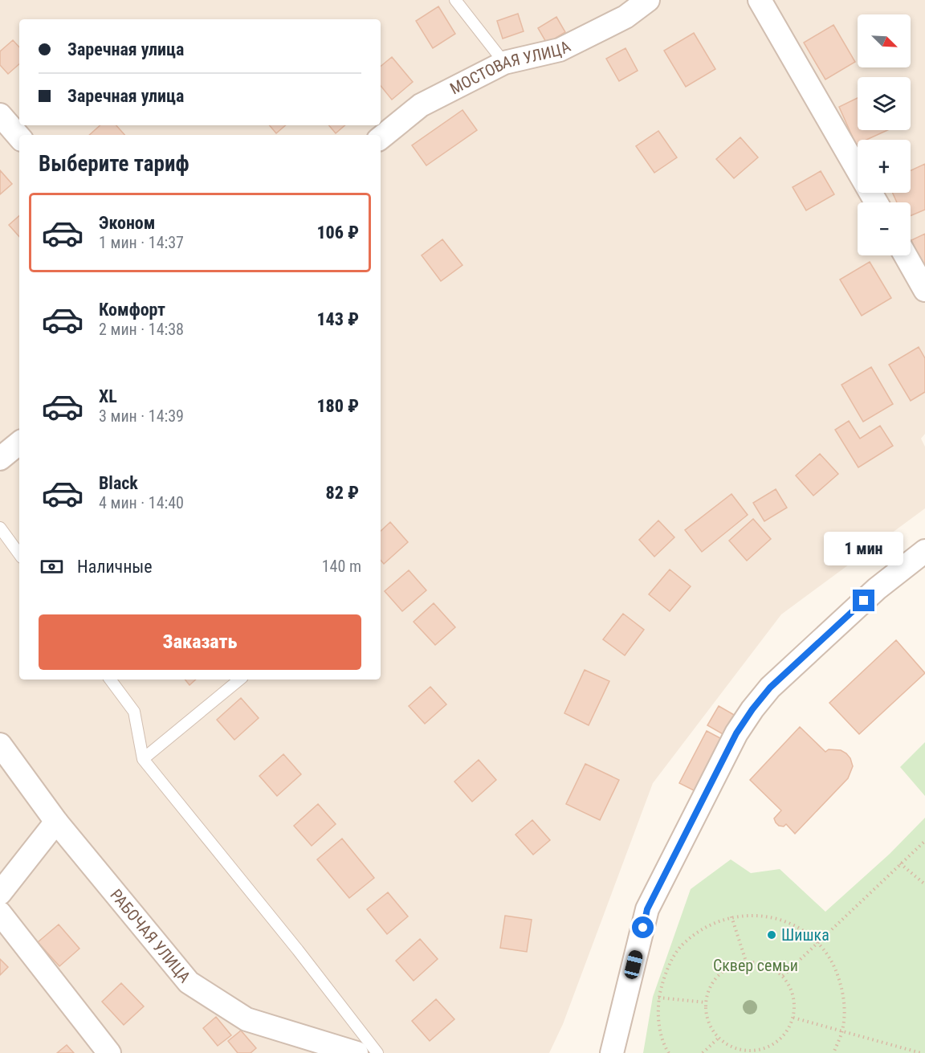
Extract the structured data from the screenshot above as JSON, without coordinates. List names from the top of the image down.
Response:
{
  "streets": {
    "street": ["МОСТОВАЯ УЛИЦА", "РАБОЧАЯ УЛИЦА"]
  },
  "parks": ["Сквер семьи"],
  "places": ["Шишка"],
  "north": "bottom right",
  "page": {
    "map_buttons": ["+", "−"],
    "banner": ["Заречная улица", "Заречная улица"],
    "heading": "Выберите тариф",
    "list": [
      {
        "name": "Эконом",
        "note": "1 мин · 14:37",
        "value": "106 ₽"
      },
      {
        "name": "Комфорт",
        "note": "2 мин · 14:38",
        "value": "143 ₽"
      },
      {
        "name": "XL",
        "note": "3 мин · 14:39",
        "value": "180 ₽"
      },
      {
        "name": "Black",
        "note": "4 мин · 14:40",
        "value": "82 ₽"
      }
    ],
    "bubble": "1 мин",
    "pay": ["Наличные", "140 m"],
    "buttons": "Заказать"
  }
}
